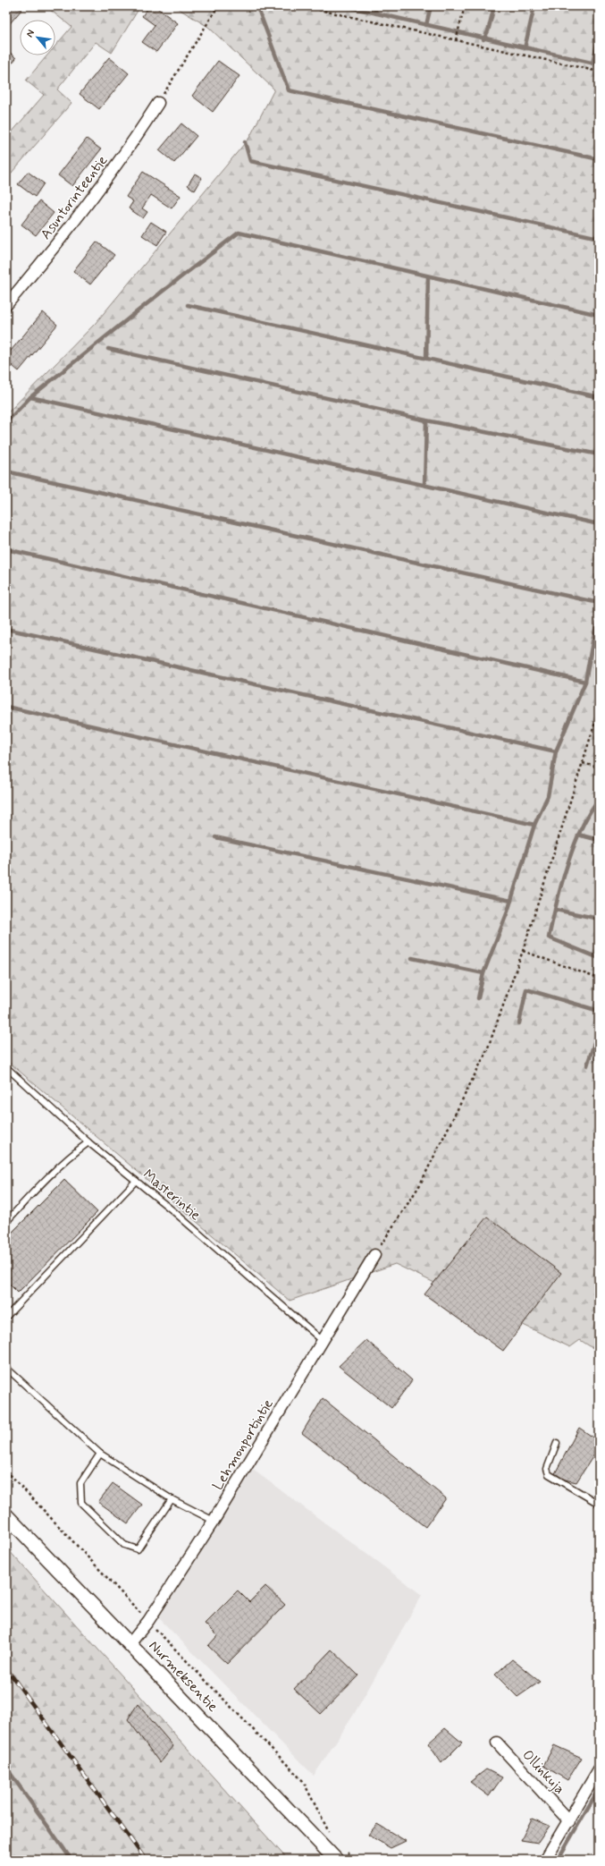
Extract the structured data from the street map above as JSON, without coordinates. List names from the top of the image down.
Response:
{
  "streets": {
    "street": [
      "Asuntorinteentie",
      "Lehmonportintie",
      "Nurmeksentie",
      "Ollinkuja"
    ],
    "lane": ["Masterintie"]
  },
  "crossings": [
    ["Masterintie", "Lehmonportintie"],
    ["Lehmonportintie", "Nurmeksentie"]
  ],
  "north": "top left"
}
